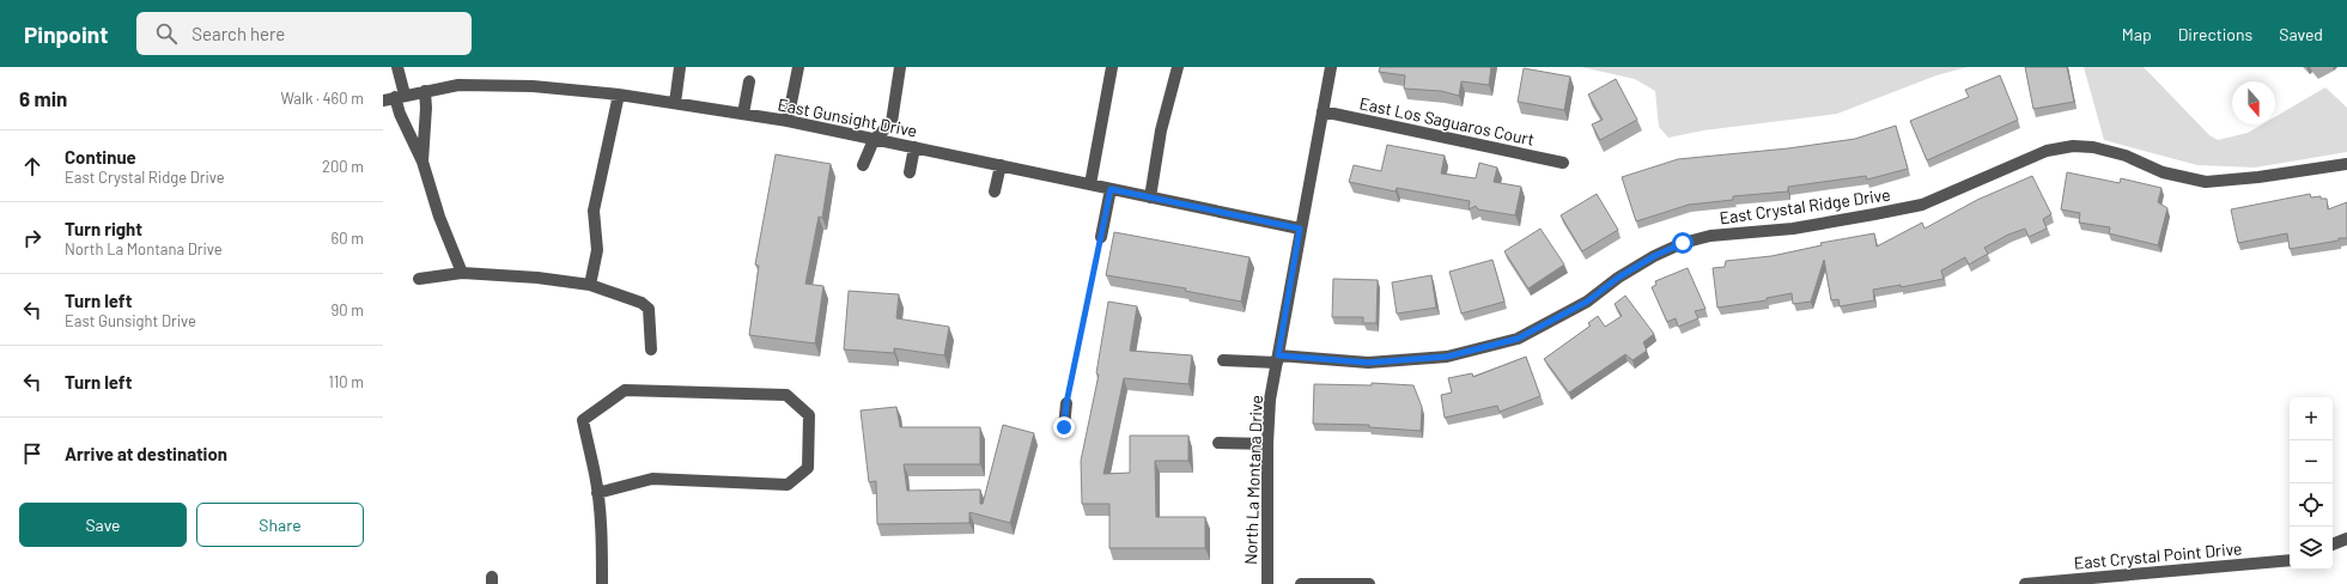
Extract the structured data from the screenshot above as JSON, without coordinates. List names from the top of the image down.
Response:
{
  "streets": {
    "street": [
      "East Gunsight Drive",
      "East Los Saguaros Court",
      "East Crystal Ridge Drive",
      "North La Montana Drive",
      "East Crystal Point Drive"
    ]
  },
  "crossings": [
    ["East Gunsight Drive", "North La Montana Drive"],
    ["East Los Saguaros Court", "North La Montana Drive"],
    ["East Crystal Ridge Drive", "North La Montana Drive"]
  ],
  "north": "bottom",
  "page": {
    "header": "Pinpoint",
    "search": "Search here",
    "nav": ["Map", "Directions", "Saved"],
    "heading": ["6 min", "Walk · 460 m"],
    "list": [
      ["Continue", "East Crystal Ridge Drive", "200 m"],
      ["Turn right", "North La Montana Drive", "60 m"],
      ["Turn left", "East Gunsight Drive", "90 m"],
      ["Turn left", "110 m"],
      "Arrive at destination"
    ],
    "map_buttons": ["+", "−"],
    "buttons": ["Save", "Share"]
  }
}
